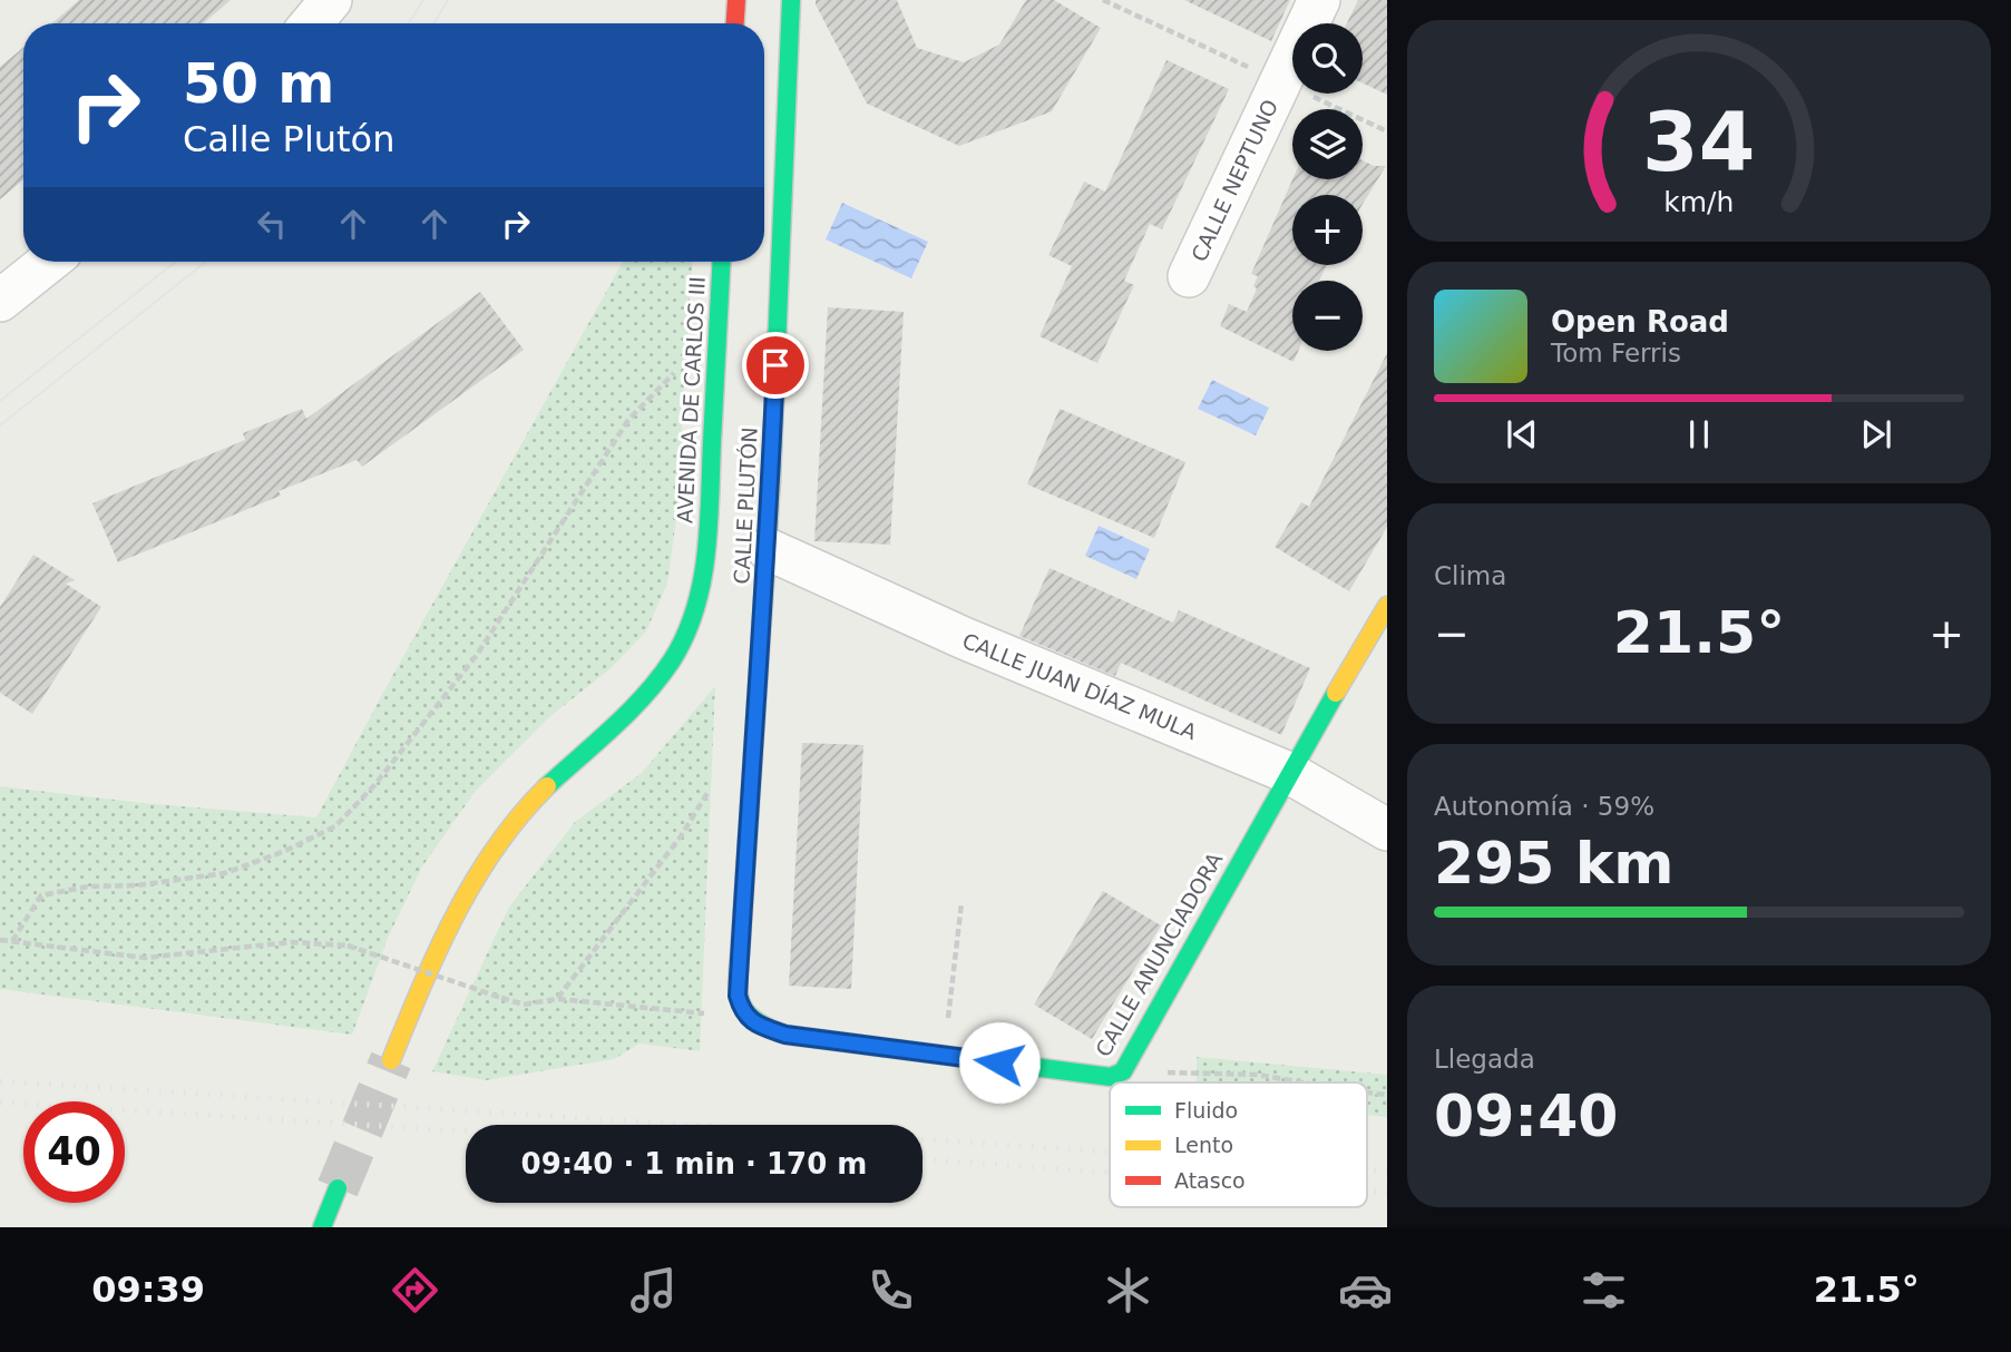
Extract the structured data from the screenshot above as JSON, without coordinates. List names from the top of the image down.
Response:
{
  "streets": {
    "street": [
      "CALLE NEPTUNO",
      "AVENIDA DE CARLOS III",
      "CALLE PLUTÓN",
      "CALLE JUAN DÍAZ MULA",
      "CALLE ANUNCIADORA"
    ]
  },
  "crossings": [
    ["CALLE PLUTÓN", "CALLE JUAN DÍAZ MULA"],
    ["CALLE PLUTÓN", "CALLE ANUNCIADORA"],
    ["CALLE JUAN DÍAZ MULA", "CALLE ANUNCIADORA"]
  ],
  "legend": ["Fluido", "Lento", "Atasco"],
  "page": {
    "map_buttons": ["+", "−"],
    "turn": ["50 m", "Calle Plutón"],
    "song": ["Open Road", "Tom Ferris"],
    "tile": [
      "Clima",
      ["Autonomía · 59%", "295 km"],
      ["Llegada", "09:40"]
    ],
    "heat": ["−", "21.5°", "+"],
    "limit": "40",
    "trip": "09:40 · 1 min · 170 m",
    "tabs": ["09:39", "21.5°"],
    "gauge": ["34", "km/h"]
  }
}
